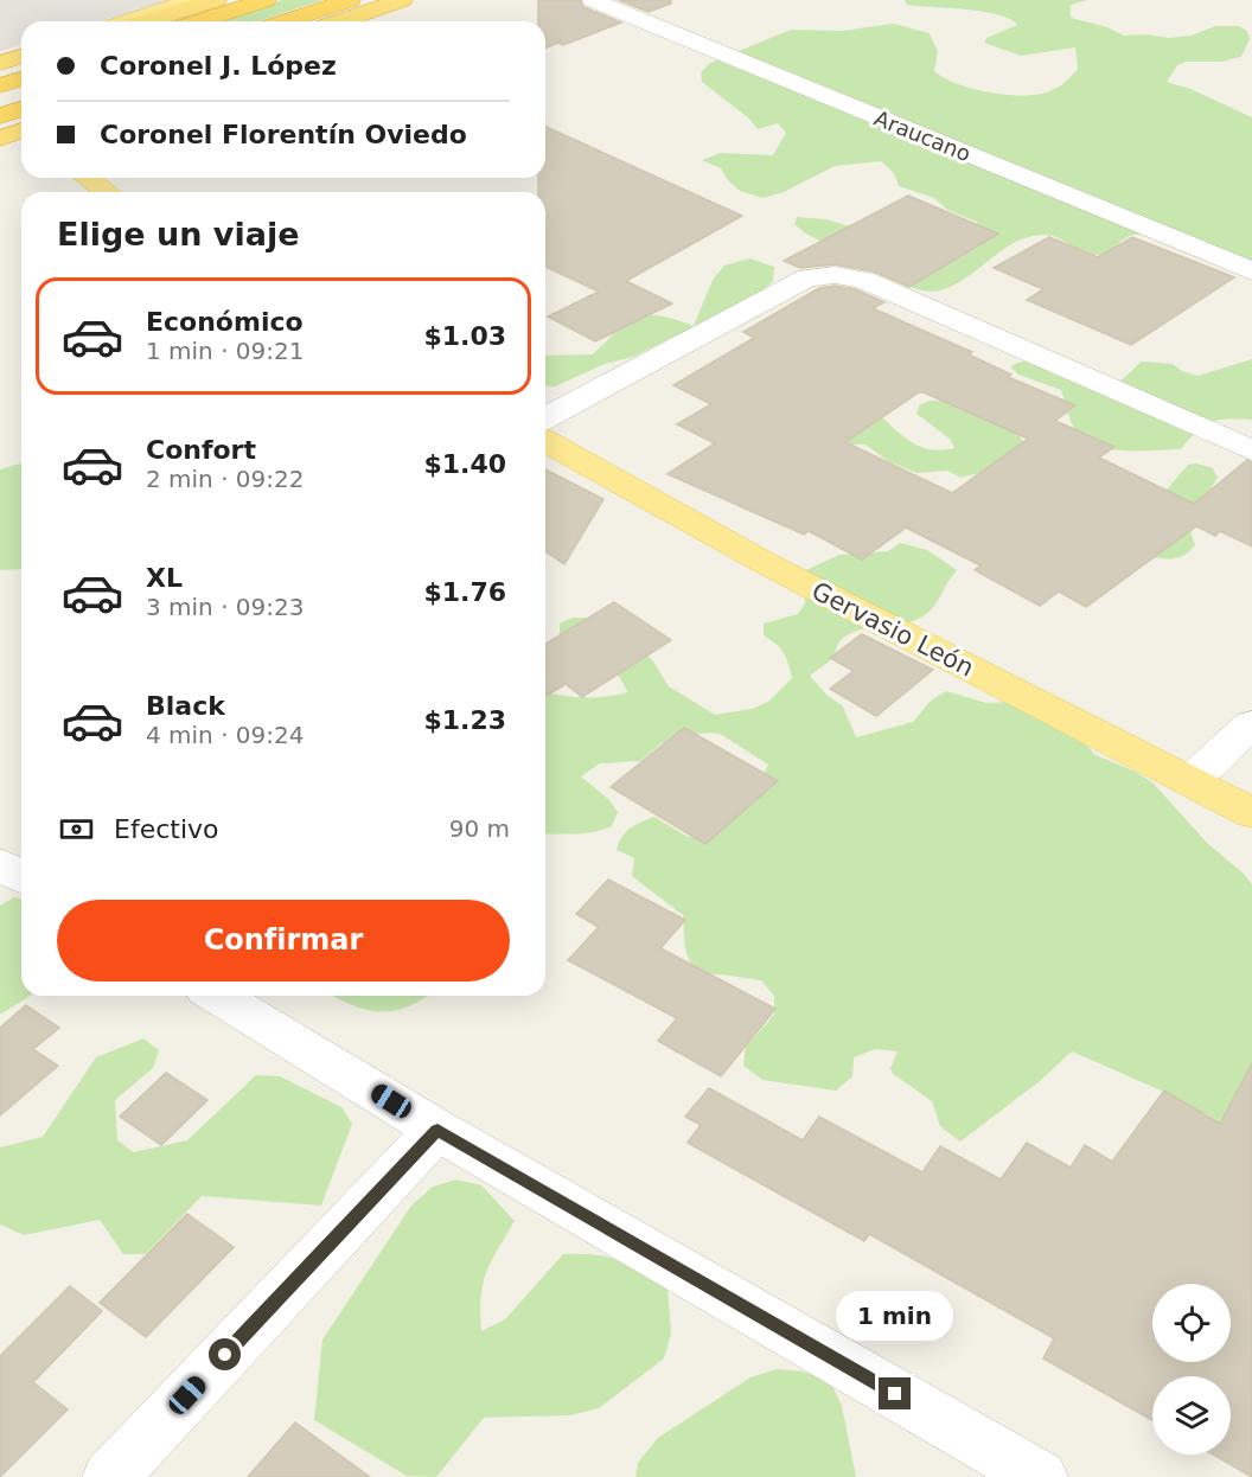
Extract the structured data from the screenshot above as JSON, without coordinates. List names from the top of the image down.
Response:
{
  "streets": {
    "main road": ["Gervasio León"],
    "street": ["Araucano"]
  },
  "page": {
    "banner": ["Coronel J. López", "Coronel Florentín Oviedo"],
    "heading": "Elige un viaje",
    "list": [
      {
        "name": "Económico",
        "note": "1 min · 09:21",
        "value": "$1.03"
      },
      {
        "name": "Confort",
        "note": "2 min · 09:22",
        "value": "$1.40"
      },
      {
        "name": "XL",
        "note": "3 min · 09:23",
        "value": "$1.76"
      },
      {
        "name": "Black",
        "note": "4 min · 09:24",
        "value": "$1.23"
      }
    ],
    "pay": ["Efectivo", "90 m"],
    "buttons": "Confirmar",
    "bubble": "1 min"
  }
}
